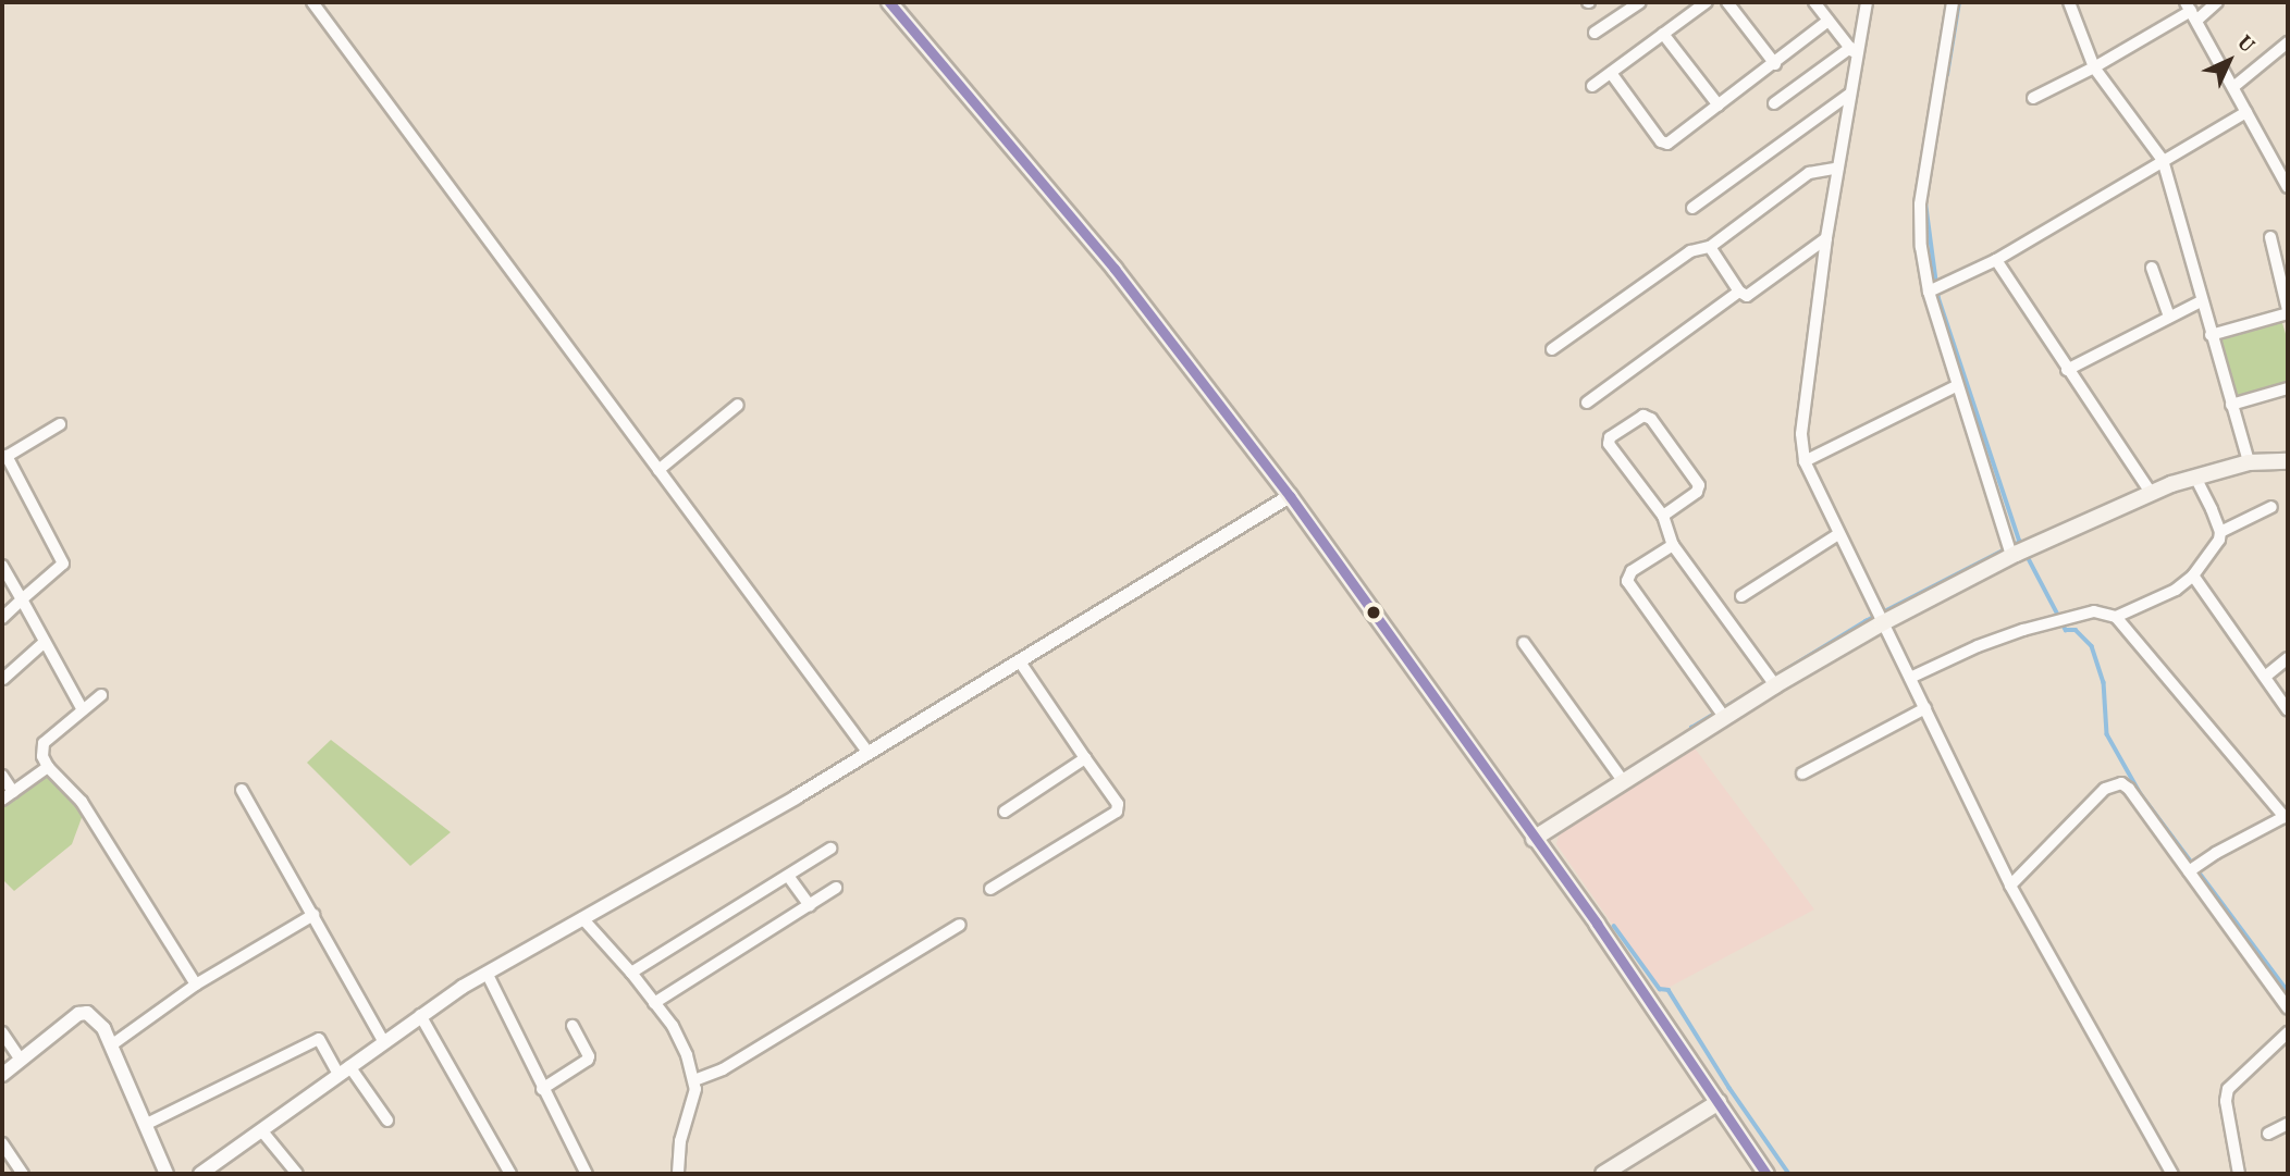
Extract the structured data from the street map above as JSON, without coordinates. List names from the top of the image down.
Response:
{
  "north": "top right"
}
